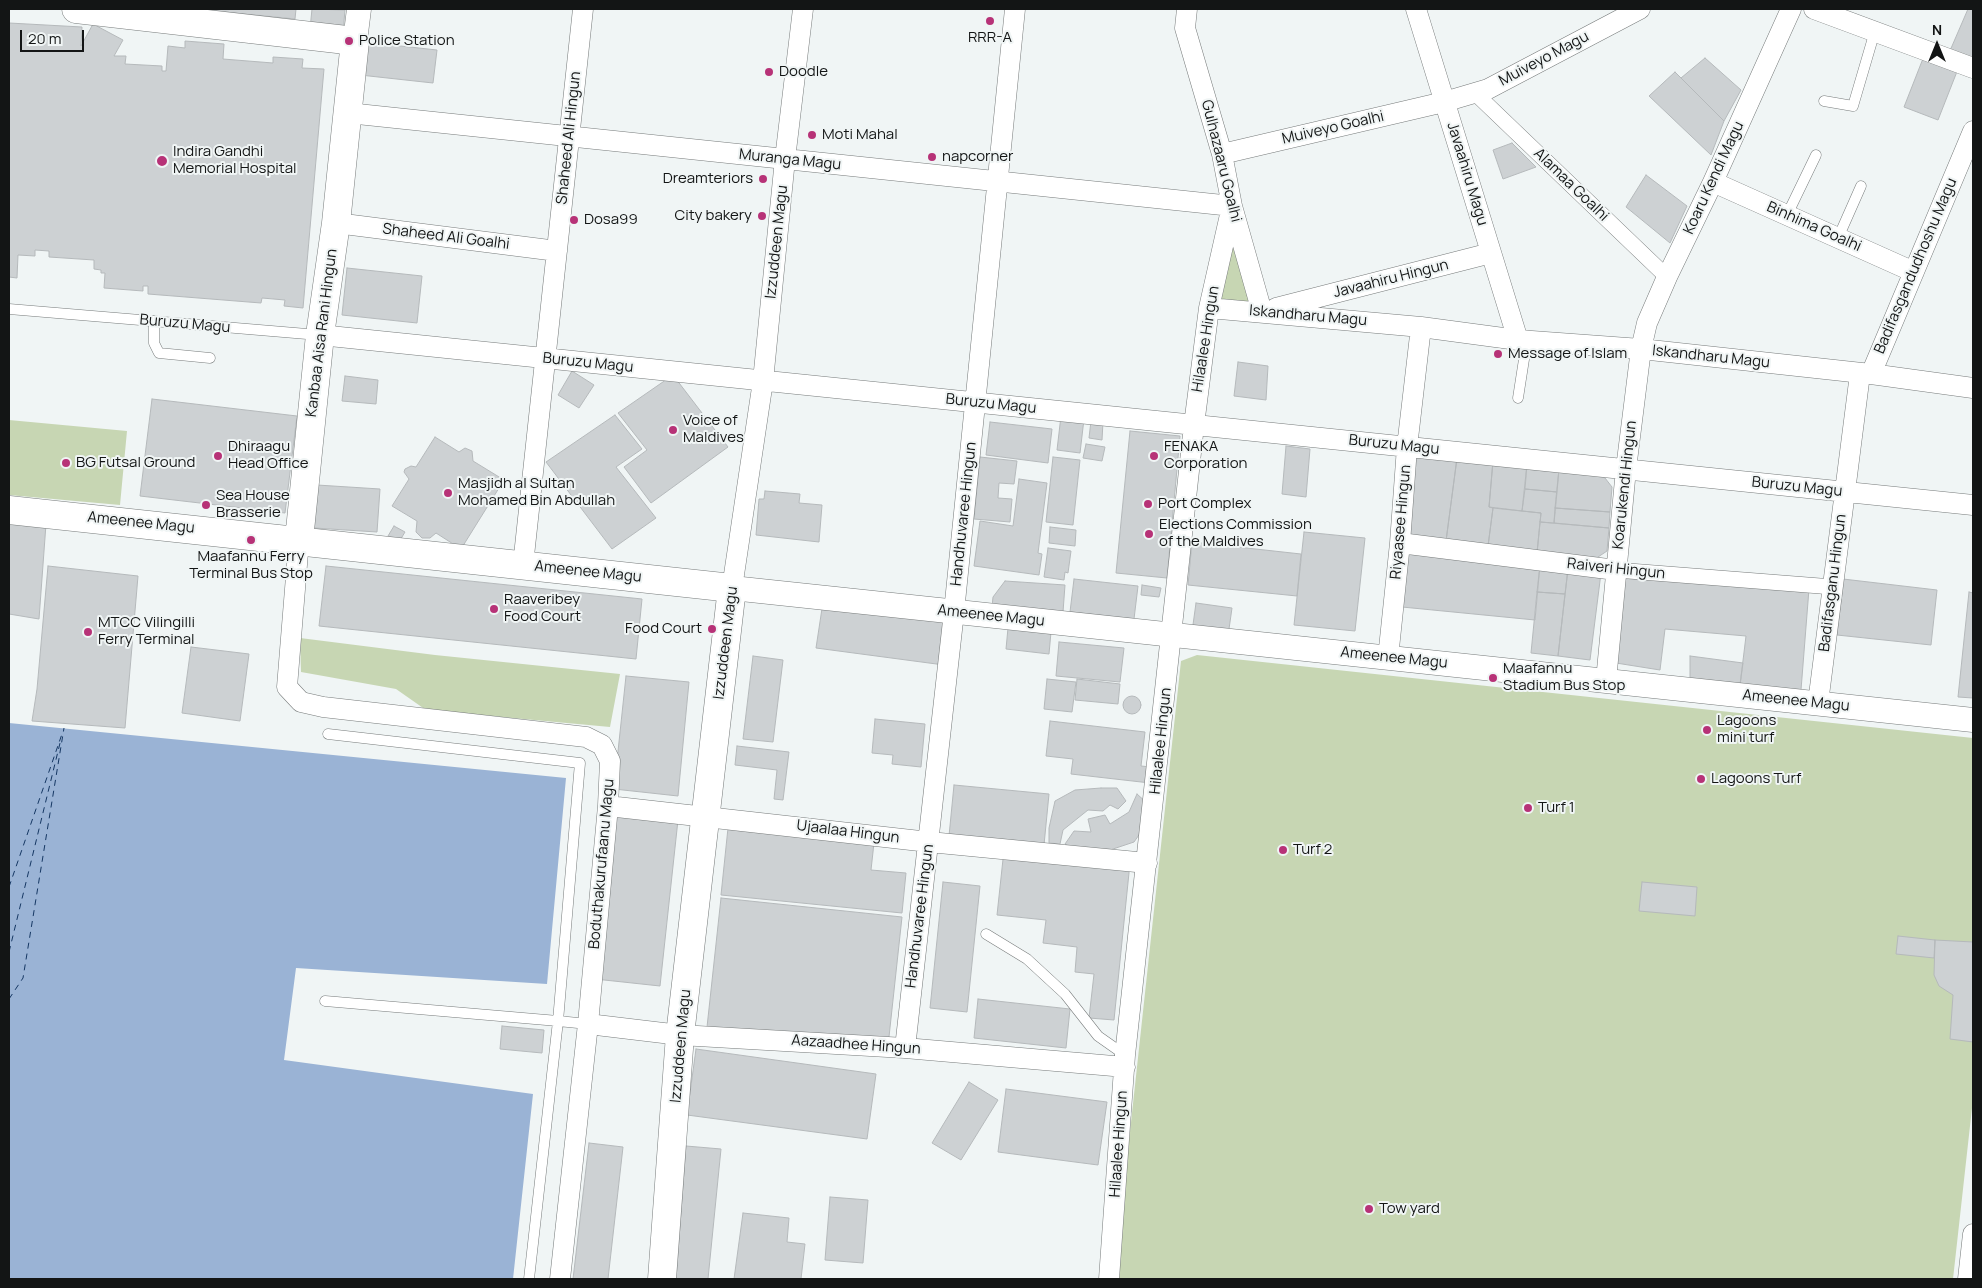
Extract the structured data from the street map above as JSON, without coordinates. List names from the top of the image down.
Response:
{
  "streets": {
    "main road": ["Izzuddeen Magu", "Kanbaa Aisa Rani Hingun", "Ameenee Magu"],
    "street": [
      "Muiveyo Magu",
      "Muiveyo Goalhi",
      "Shaheed Ali Hingun",
      "Muranga Magu",
      "Gulhazaaru Goalhi",
      "Javaahiru Magu",
      "Koaru Kendi Magu",
      "Alamaa Goalhi",
      "Binhima Goalhi",
      "Shaheed Ali Goalhi",
      "Badifasgandudhoshu Magu",
      "Javaahiru Hingun",
      "Iskandharu Magu",
      "Buruzu Magu",
      "Hilaalee Hingun",
      "Koarukendi Hingun",
      "Handhuvaree Hingun",
      "Riyaasee Hingun",
      "Raiveri Hingun",
      "Badifasganu Hingun",
      "Ujaalaa Hingun",
      "Boduthakurufaanu Magu",
      "Aazaadhee Hingun"
    ]
  },
  "crossings": [
    ["Muiveyo Magu", "Muiveyo Goalhi"],
    ["Muiveyo Magu", "Javaahiru Magu"],
    ["Muiveyo Magu", "Alamaa Goalhi"],
    ["Muiveyo Goalhi", "Gulhazaaru Goalhi"],
    ["Muiveyo Goalhi", "Javaahiru Magu"],
    ["Shaheed Ali Hingun", "Muranga Magu"],
    ["Shaheed Ali Hingun", "Shaheed Ali Goalhi"],
    ["Shaheed Ali Hingun", "Buruzu Magu"],
    ["Shaheed Ali Hingun", "Ameenee Magu"],
    ["Muranga Magu", "Gulhazaaru Goalhi"],
    ["Muranga Magu", "Izzuddeen Magu"],
    ["Muranga Magu", "Kanbaa Aisa Rani Hingun"],
    ["Muranga Magu", "Hilaalee Hingun"],
    ["Muranga Magu", "Handhuvaree Hingun"],
    ["Gulhazaaru Goalhi", "Javaahiru Hingun"],
    ["Gulhazaaru Goalhi", "Iskandharu Magu"],
    ["Gulhazaaru Goalhi", "Hilaalee Hingun"],
    ["Javaahiru Magu", "Javaahiru Hingun"],
    ["Javaahiru Magu", "Iskandharu Magu"],
    ["Koaru Kendi Magu", "Alamaa Goalhi"],
    ["Koaru Kendi Magu", "Binhima Goalhi"],
    ["Koaru Kendi Magu", "Iskandharu Magu"],
    ["Koaru Kendi Magu", "Koarukendi Hingun"],
    ["Binhima Goalhi", "Badifasgandudhoshu Magu"],
    ["Shaheed Ali Goalhi", "Kanbaa Aisa Rani Hingun"],
    ["Izzuddeen Magu", "Buruzu Magu"],
    ["Izzuddeen Magu", "Ameenee Magu"],
    ["Izzuddeen Magu", "Ujaalaa Hingun"],
    ["Izzuddeen Magu", "Aazaadhee Hingun"],
    ["Badifasgandudhoshu Magu", "Iskandharu Magu"],
    ["Badifasgandudhoshu Magu", "Badifasganu Hingun"],
    ["Javaahiru Hingun", "Iskandharu Magu"],
    ["Iskandharu Magu", "Hilaalee Hingun"],
    ["Iskandharu Magu", "Koarukendi Hingun"],
    ["Iskandharu Magu", "Riyaasee Hingun"],
    ["Iskandharu Magu", "Badifasganu Hingun"],
    ["Buruzu Magu", "Kanbaa Aisa Rani Hingun"],
    ["Buruzu Magu", "Hilaalee Hingun"],
    ["Buruzu Magu", "Koarukendi Hingun"],
    ["Buruzu Magu", "Handhuvaree Hingun"],
    ["Buruzu Magu", "Riyaasee Hingun"],
    ["Buruzu Magu", "Badifasganu Hingun"],
    ["Kanbaa Aisa Rani Hingun", "Ameenee Magu"],
    ["Kanbaa Aisa Rani Hingun", "Boduthakurufaanu Magu"],
    ["Hilaalee Hingun", "Ameenee Magu"],
    ["Hilaalee Hingun", "Ujaalaa Hingun"],
    ["Hilaalee Hingun", "Aazaadhee Hingun"],
    ["Koarukendi Hingun", "Ameenee Magu"],
    ["Koarukendi Hingun", "Raiveri Hingun"],
    ["Handhuvaree Hingun", "Ameenee Magu"],
    ["Handhuvaree Hingun", "Ujaalaa Hingun"],
    ["Handhuvaree Hingun", "Aazaadhee Hingun"],
    ["Riyaasee Hingun", "Ameenee Magu"],
    ["Riyaasee Hingun", "Raiveri Hingun"],
    ["Ameenee Magu", "Badifasganu Hingun"],
    ["Raiveri Hingun", "Badifasganu Hingun"],
    ["Ujaalaa Hingun", "Boduthakurufaanu Magu"],
    ["Boduthakurufaanu Magu", "Aazaadhee Hingun"]
  ],
  "places": [
    "RRR-A",
    "Police Station",
    "Doodle",
    "Moti Mahal",
    "napcorner",
    "Indira Gandhi Memorial Hospital",
    "Dreamteriors",
    "City bakery",
    "Dosa99",
    "Message of Islam",
    "Voice of Maldives",
    "Dhiraagu Head Office",
    "FENAKA Corporation",
    "BG Futsal Ground",
    "Masjidh al Sultan Mohamed Bin Abdullah",
    "Port Complex",
    "Sea House Brasserie",
    "Elections Commission of the Maldives",
    "Maafannu Ferry Terminal Bus Stop",
    "Raaveribey Food Court",
    "Food Court",
    "MTCC Vilingilli Ferry Terminal",
    "Maafannu Stadium Bus Stop",
    "Lagoons mini turf",
    "Lagoons Turf",
    "Turf 1",
    "Turf 2",
    "Tow yard"
  ],
  "scale_bar": "20 m",
  "north": "top"
}
